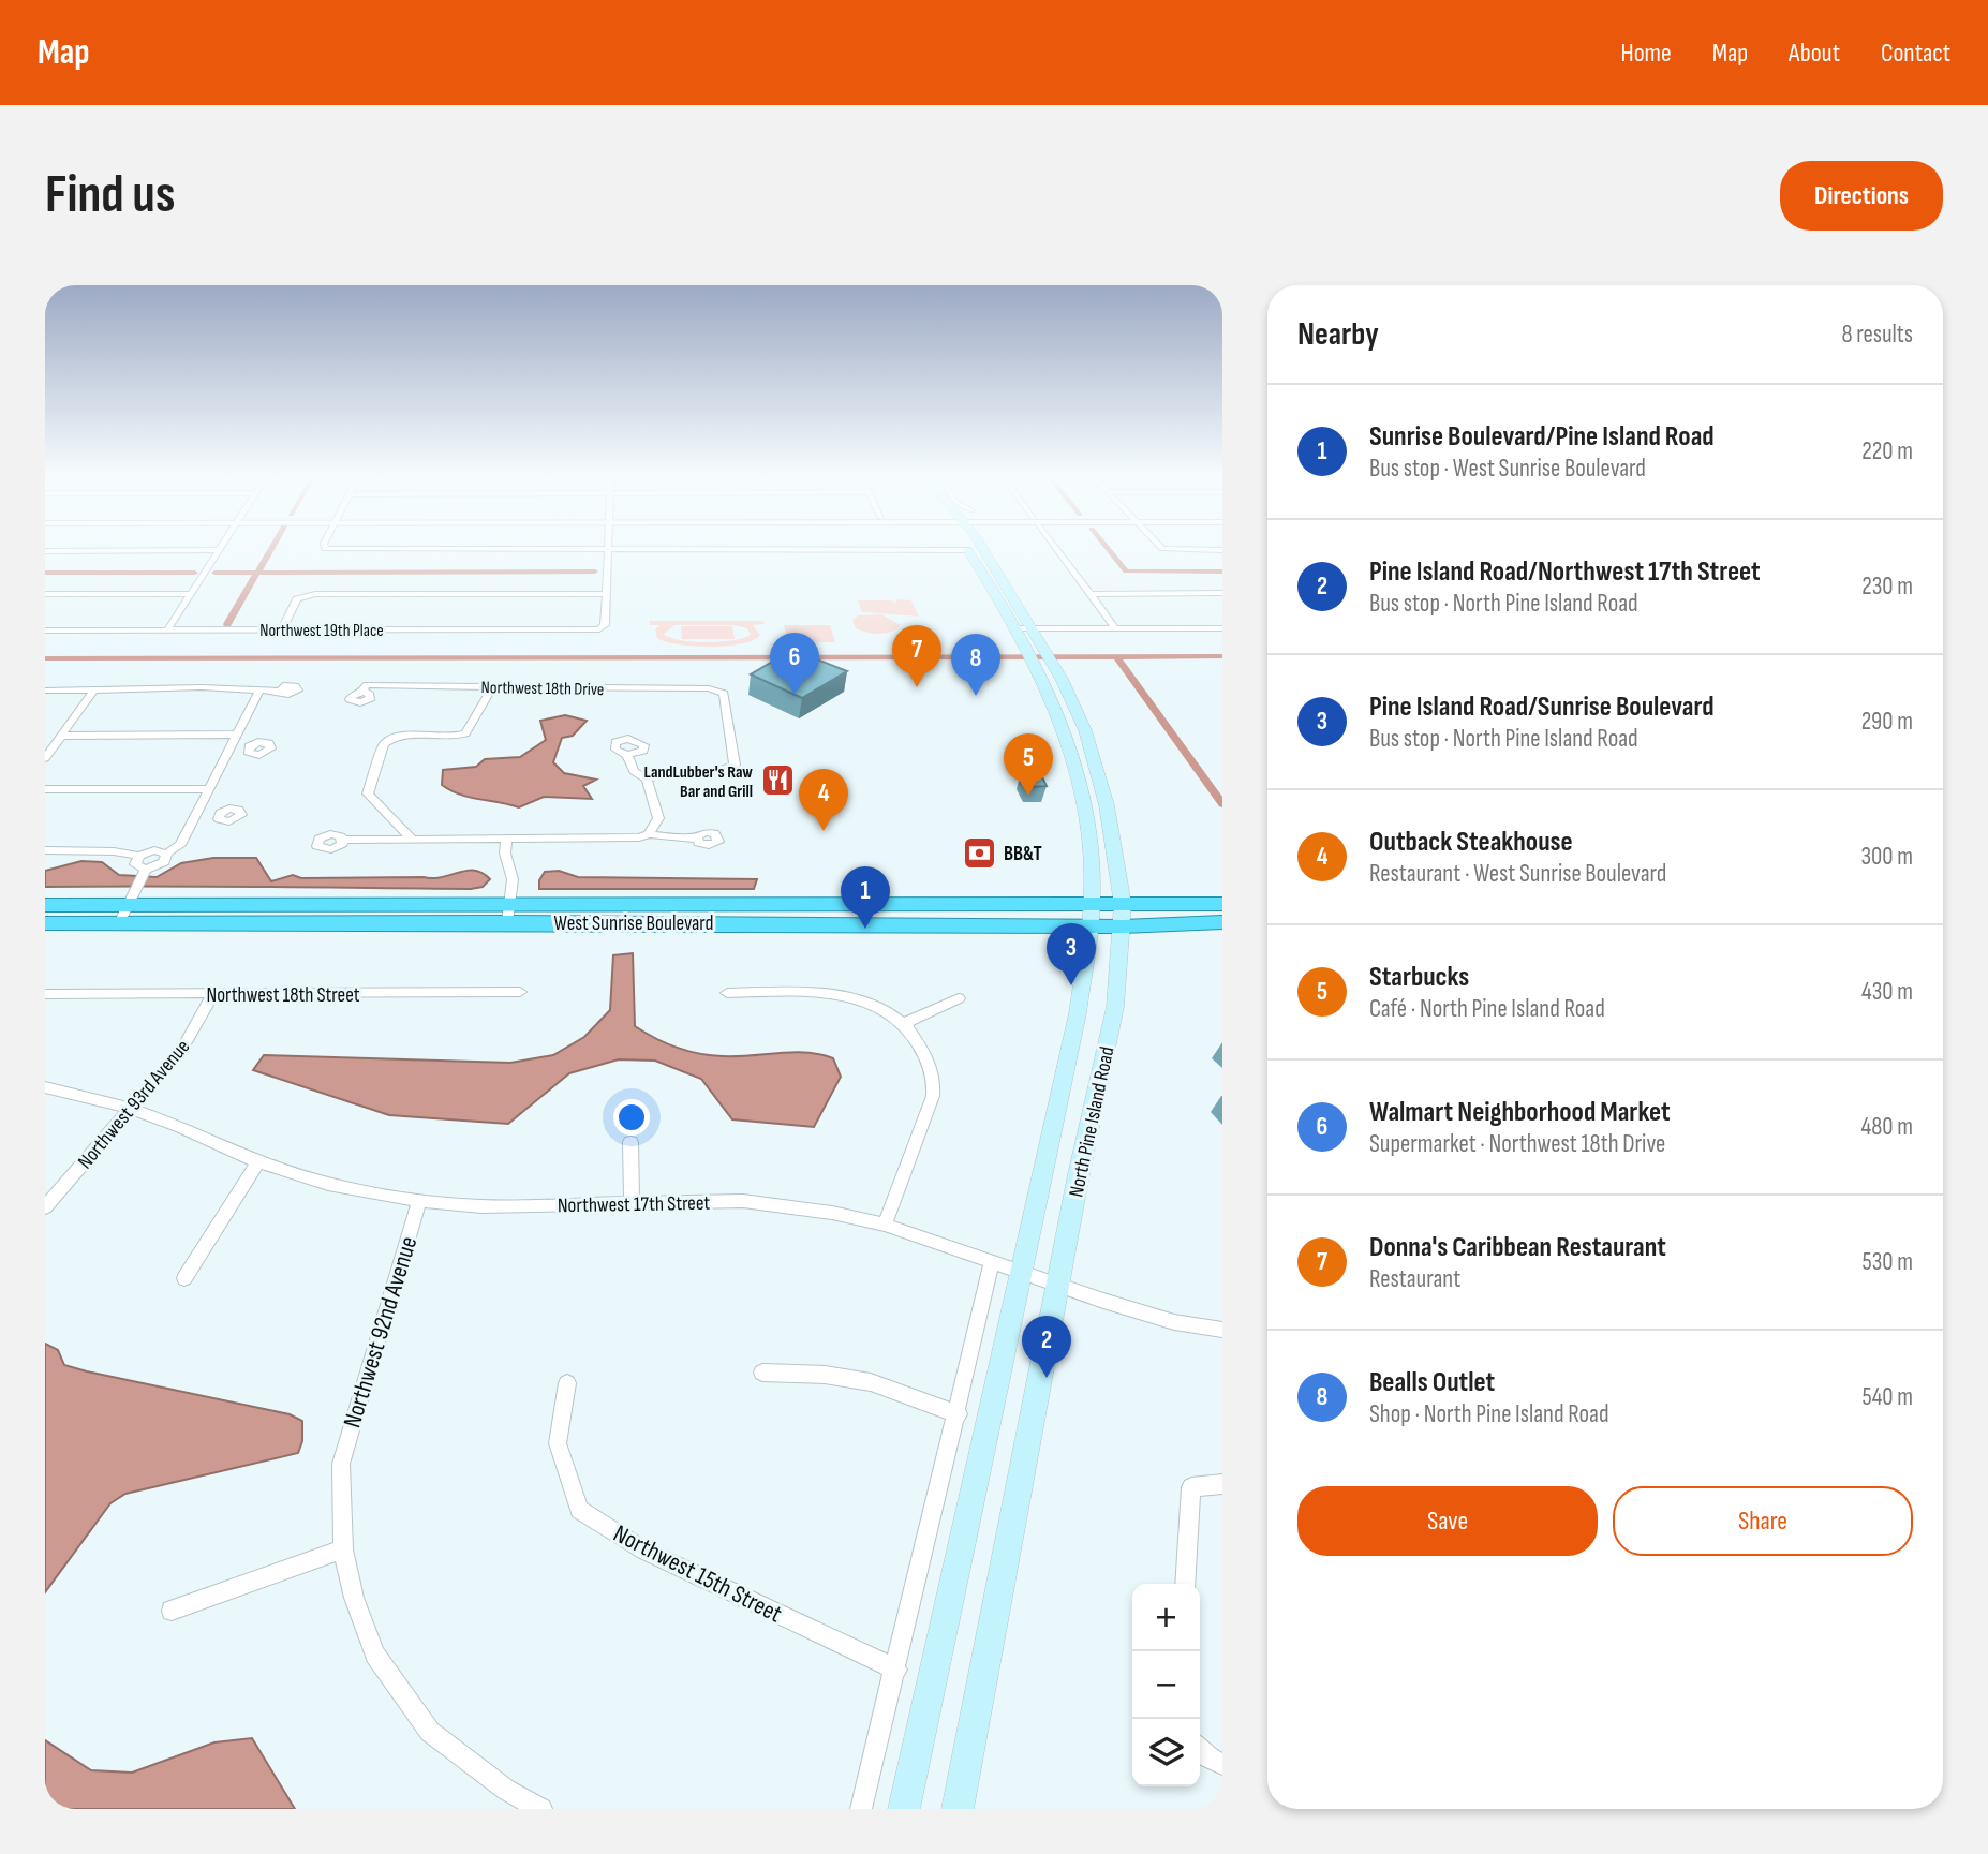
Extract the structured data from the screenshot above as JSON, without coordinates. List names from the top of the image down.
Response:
{
  "streets": {
    "highway": ["West Sunrise Boulevard"],
    "main road": ["North Pine Island Road"],
    "street": [
      "Northwest 19th Place",
      "Northwest 18th Drive",
      "Northwest 18th Street",
      "Northwest 93rd Avenue",
      "Northwest 17th Street",
      "Northwest 92nd Avenue",
      "Northwest 15th Street"
    ]
  },
  "crossings": [
    ["West Sunrise Boulevard", "North Pine Island Road"],
    ["Northwest 18th Street", "Northwest 93rd Avenue"],
    ["Northwest 93rd Avenue", "Northwest 17th Street"],
    ["North Pine Island Road", "Northwest 17th Street"],
    ["Northwest 17th Street", "Northwest 92nd Avenue"]
  ],
  "places": {
    "restaurant": ["LandLubber's Raw Bar and Grill"],
    "bank": ["BB&T"]
  },
  "page": {
    "header": "Map",
    "nav": [
      "Home",
      "Map",
      "About",
      "Contact"
    ],
    "buttons": [
      "Directions",
      ["Save", "Share"]
    ],
    "title": "Find us",
    "heading": ["Nearby", "8 results"],
    "list": [
      {
        "mark": "1",
        "name": "Sunrise Boulevard/Pine Island Road",
        "note": "Bus stop · West Sunrise Boulevard",
        "value": "220 m"
      },
      {
        "mark": "2",
        "name": "Pine Island Road/Northwest 17th Street",
        "note": "Bus stop · North Pine Island Road",
        "value": "230 m"
      },
      {
        "mark": "3",
        "name": "Pine Island Road/Sunrise Boulevard",
        "note": "Bus stop · North Pine Island Road",
        "value": "290 m"
      },
      {
        "mark": "4",
        "name": "Outback Steakhouse",
        "note": "Restaurant · West Sunrise Boulevard",
        "value": "300 m"
      },
      {
        "mark": "5",
        "name": "Starbucks",
        "note": "Café · North Pine Island Road",
        "value": "430 m"
      },
      {
        "mark": "6",
        "name": "Walmart Neighborhood Market",
        "note": "Supermarket · Northwest 18th Drive",
        "value": "480 m"
      },
      {
        "mark": "7",
        "name": "Donna's Caribbean Restaurant",
        "note": "Restaurant",
        "value": "530 m"
      },
      {
        "mark": "8",
        "name": "Bealls Outlet",
        "note": "Shop · North Pine Island Road",
        "value": "540 m"
      }
    ],
    "pins": [
      "7",
      "6",
      "8",
      "5",
      "4",
      "1",
      "3",
      "2"
    ],
    "map_buttons": ["+", "−"]
  }
}
